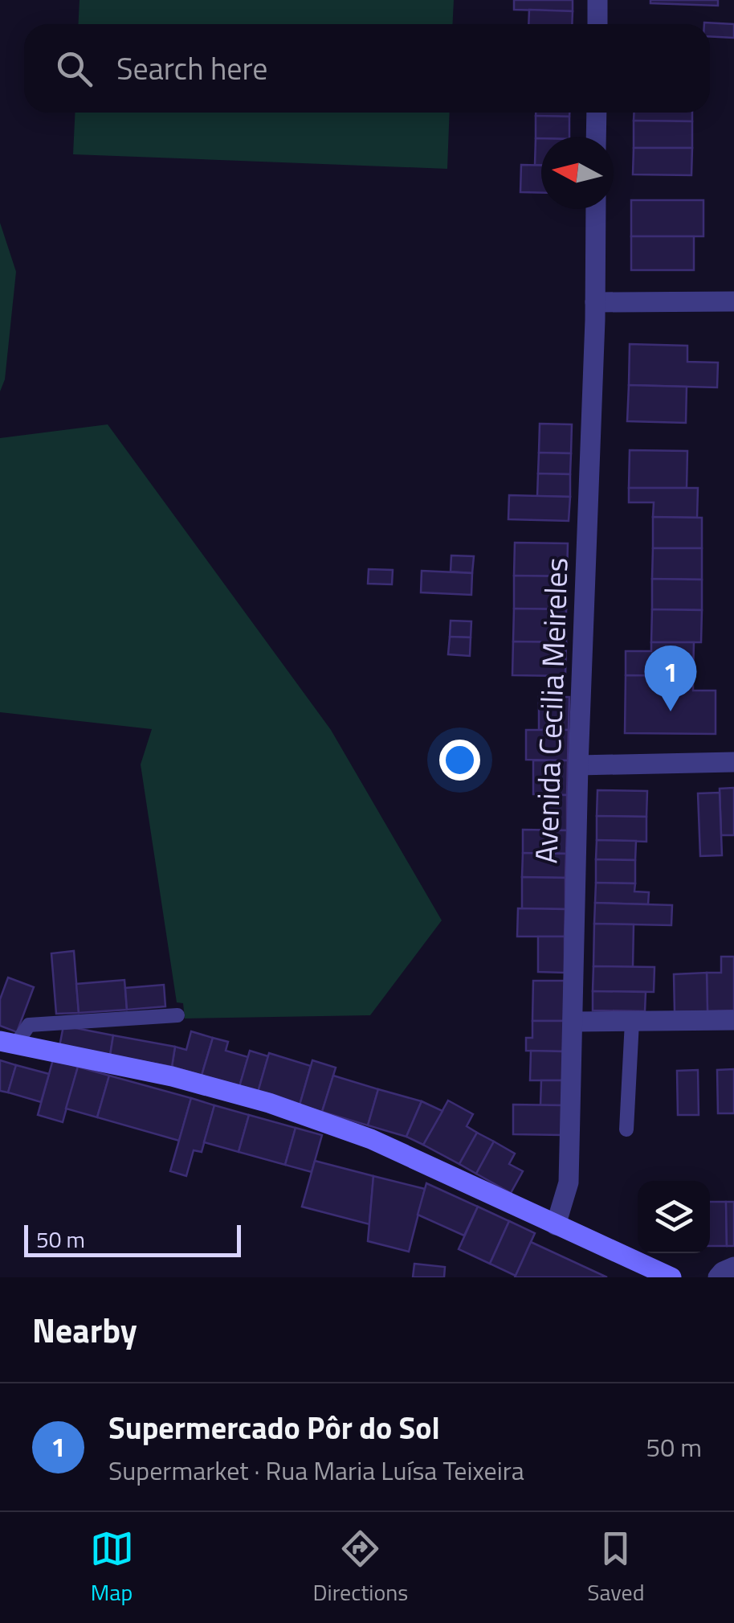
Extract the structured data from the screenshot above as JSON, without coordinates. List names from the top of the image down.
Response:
{
  "streets": {
    "street": ["Avenida Cecilia Meireles"]
  },
  "scale_bar": "50 m",
  "north": "left",
  "page": {
    "search": "Search here",
    "pins": "1",
    "scale": "50 m",
    "heading": "Nearby",
    "list": [
      {
        "mark": "1",
        "name": "Supermercado Pôr do Sol",
        "note": "Supermarket · Rua Maria Luísa Teixeira",
        "value": "50 m"
      }
    ],
    "nav": ["Map", "Directions", "Saved"]
  }
}
